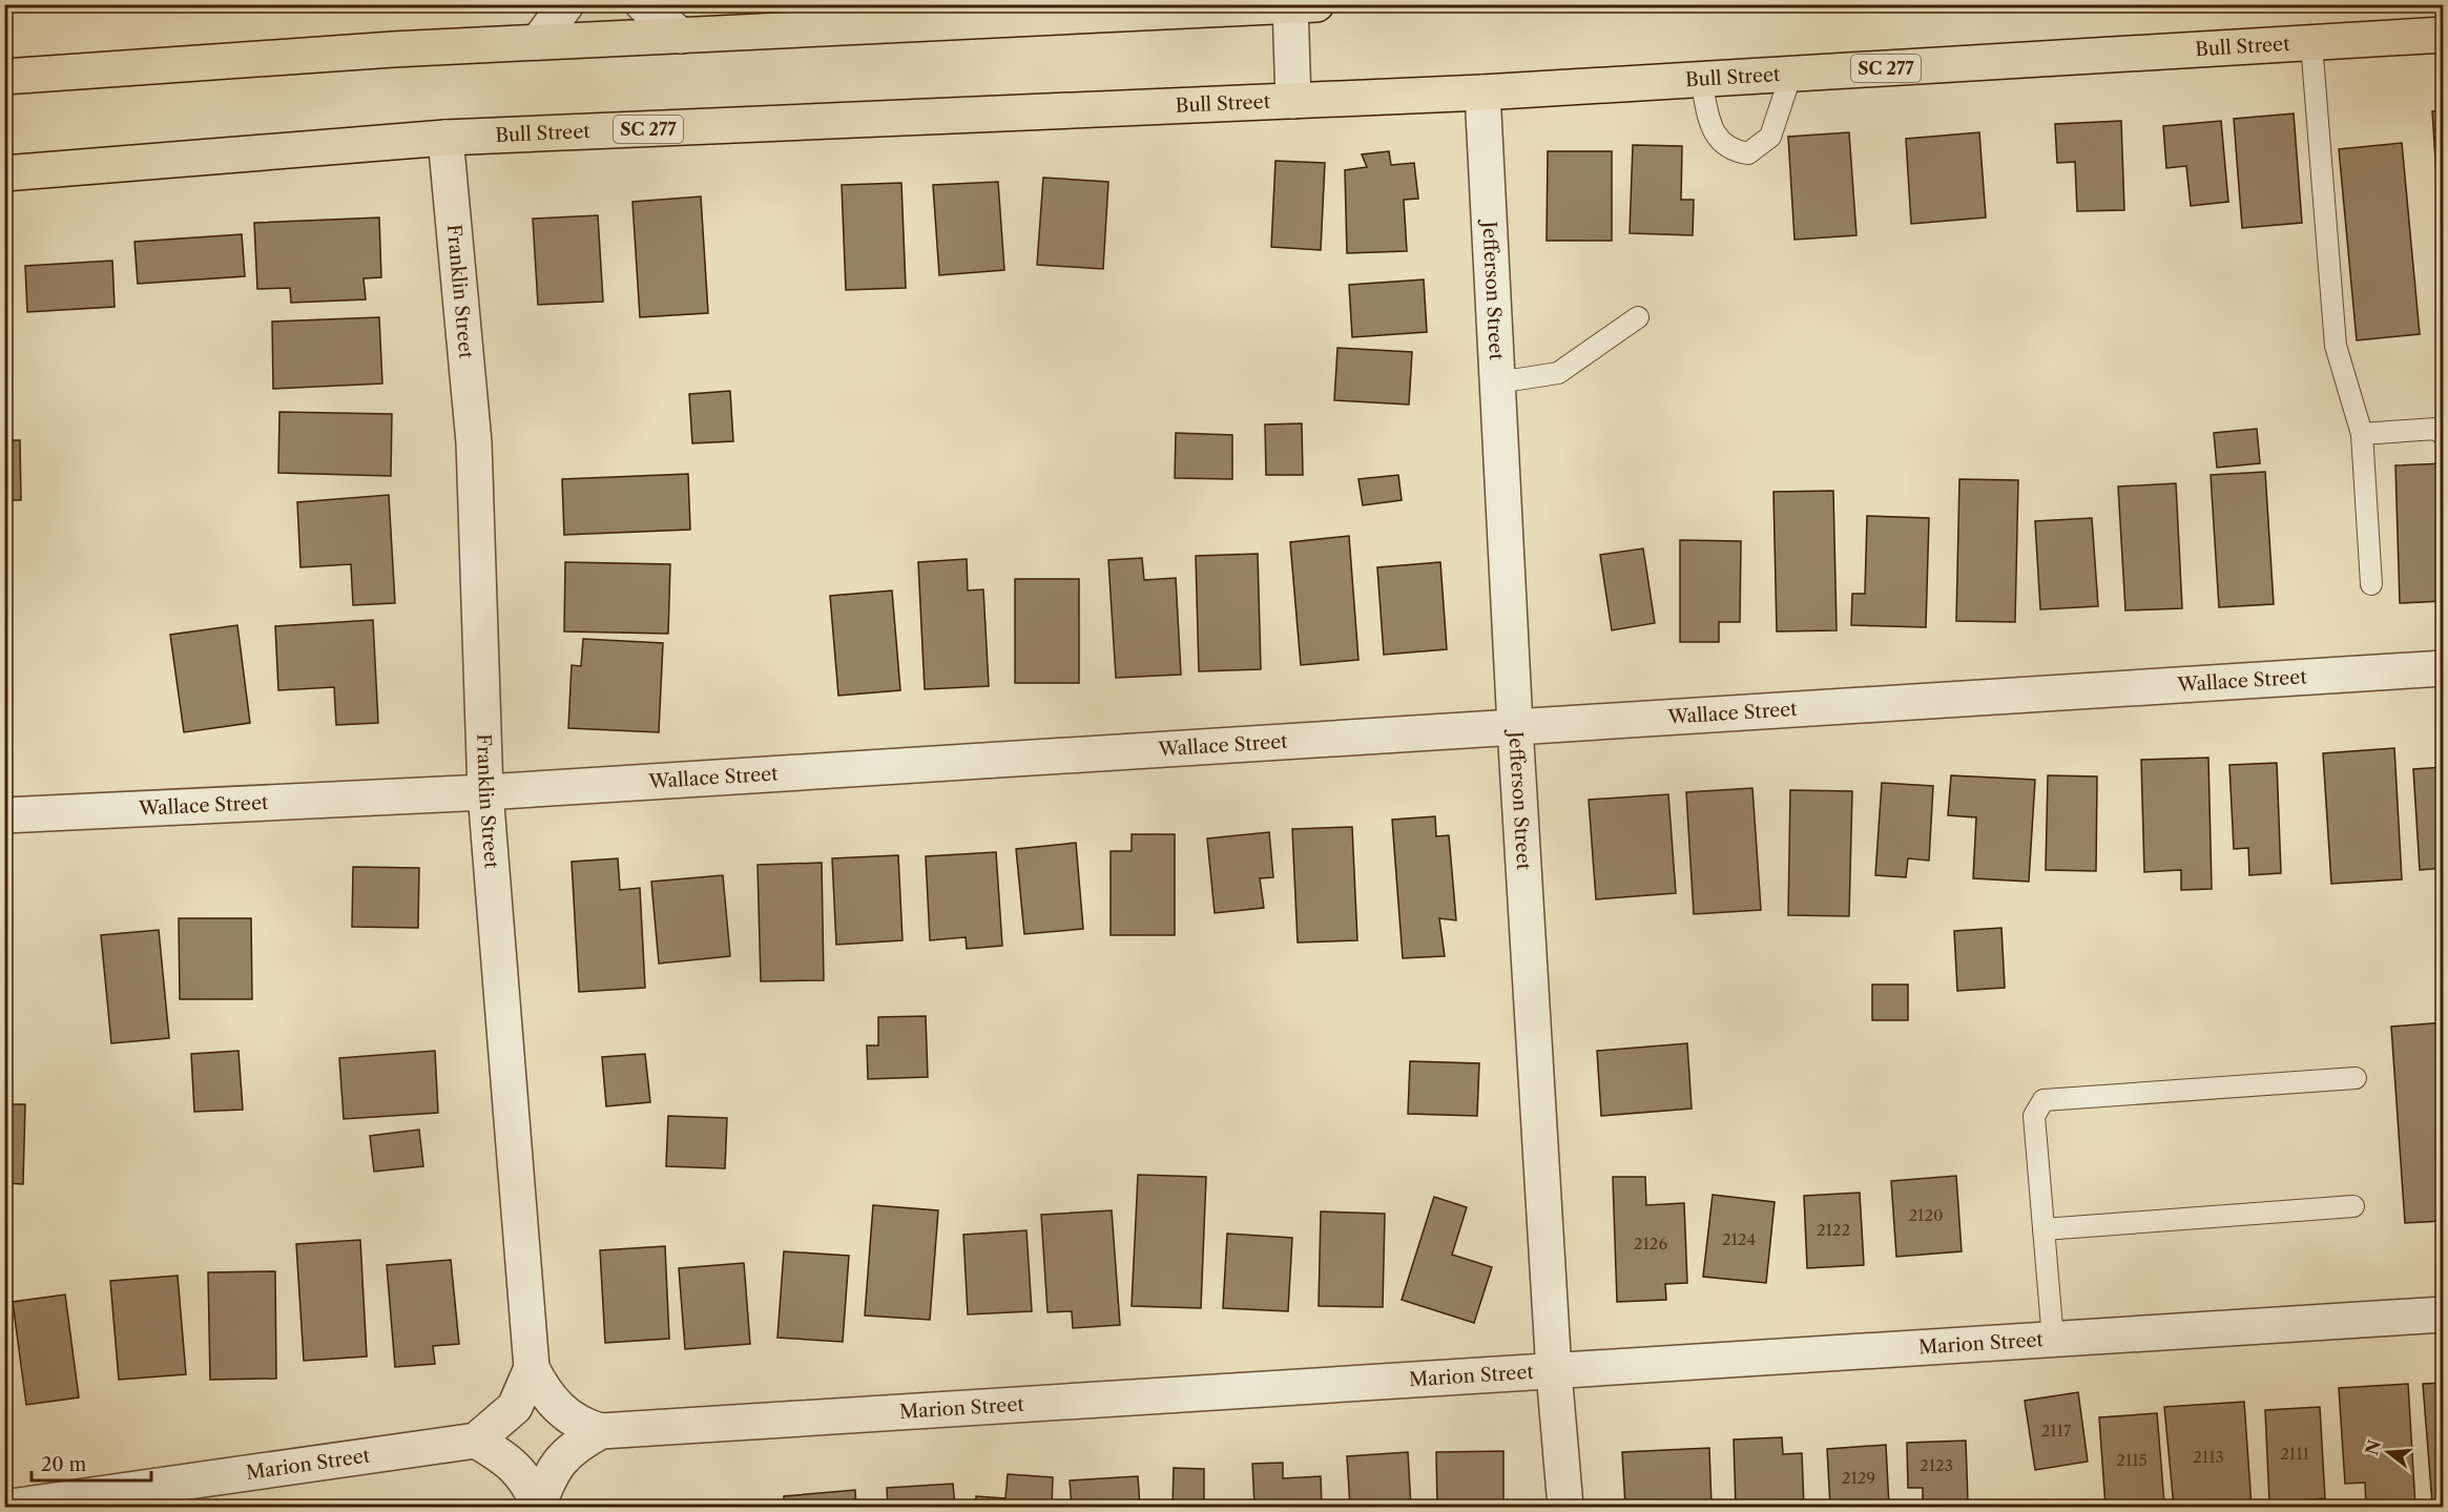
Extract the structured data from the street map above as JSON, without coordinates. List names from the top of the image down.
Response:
{
  "streets": {
    "highway": ["Bull Street", "SC 277"],
    "street": [
      "Jefferson Street",
      "Franklin Street",
      "Wallace Street",
      "Marion Street"
    ]
  },
  "crossings": [
    ["Bull Street", "Jefferson Street"],
    ["Bull Street", "Franklin Street"],
    ["Jefferson Street", "Wallace Street"],
    ["Jefferson Street", "Marion Street"],
    ["Franklin Street", "Wallace Street"],
    ["Franklin Street", "Marion Street"]
  ],
  "house_numbers": [
    "2120",
    "2122",
    "2124",
    "2126",
    "2117",
    "2111",
    "2113",
    "2115",
    "2123",
    "2129"
  ],
  "scale_bar": "20 m",
  "north": "left"
}
